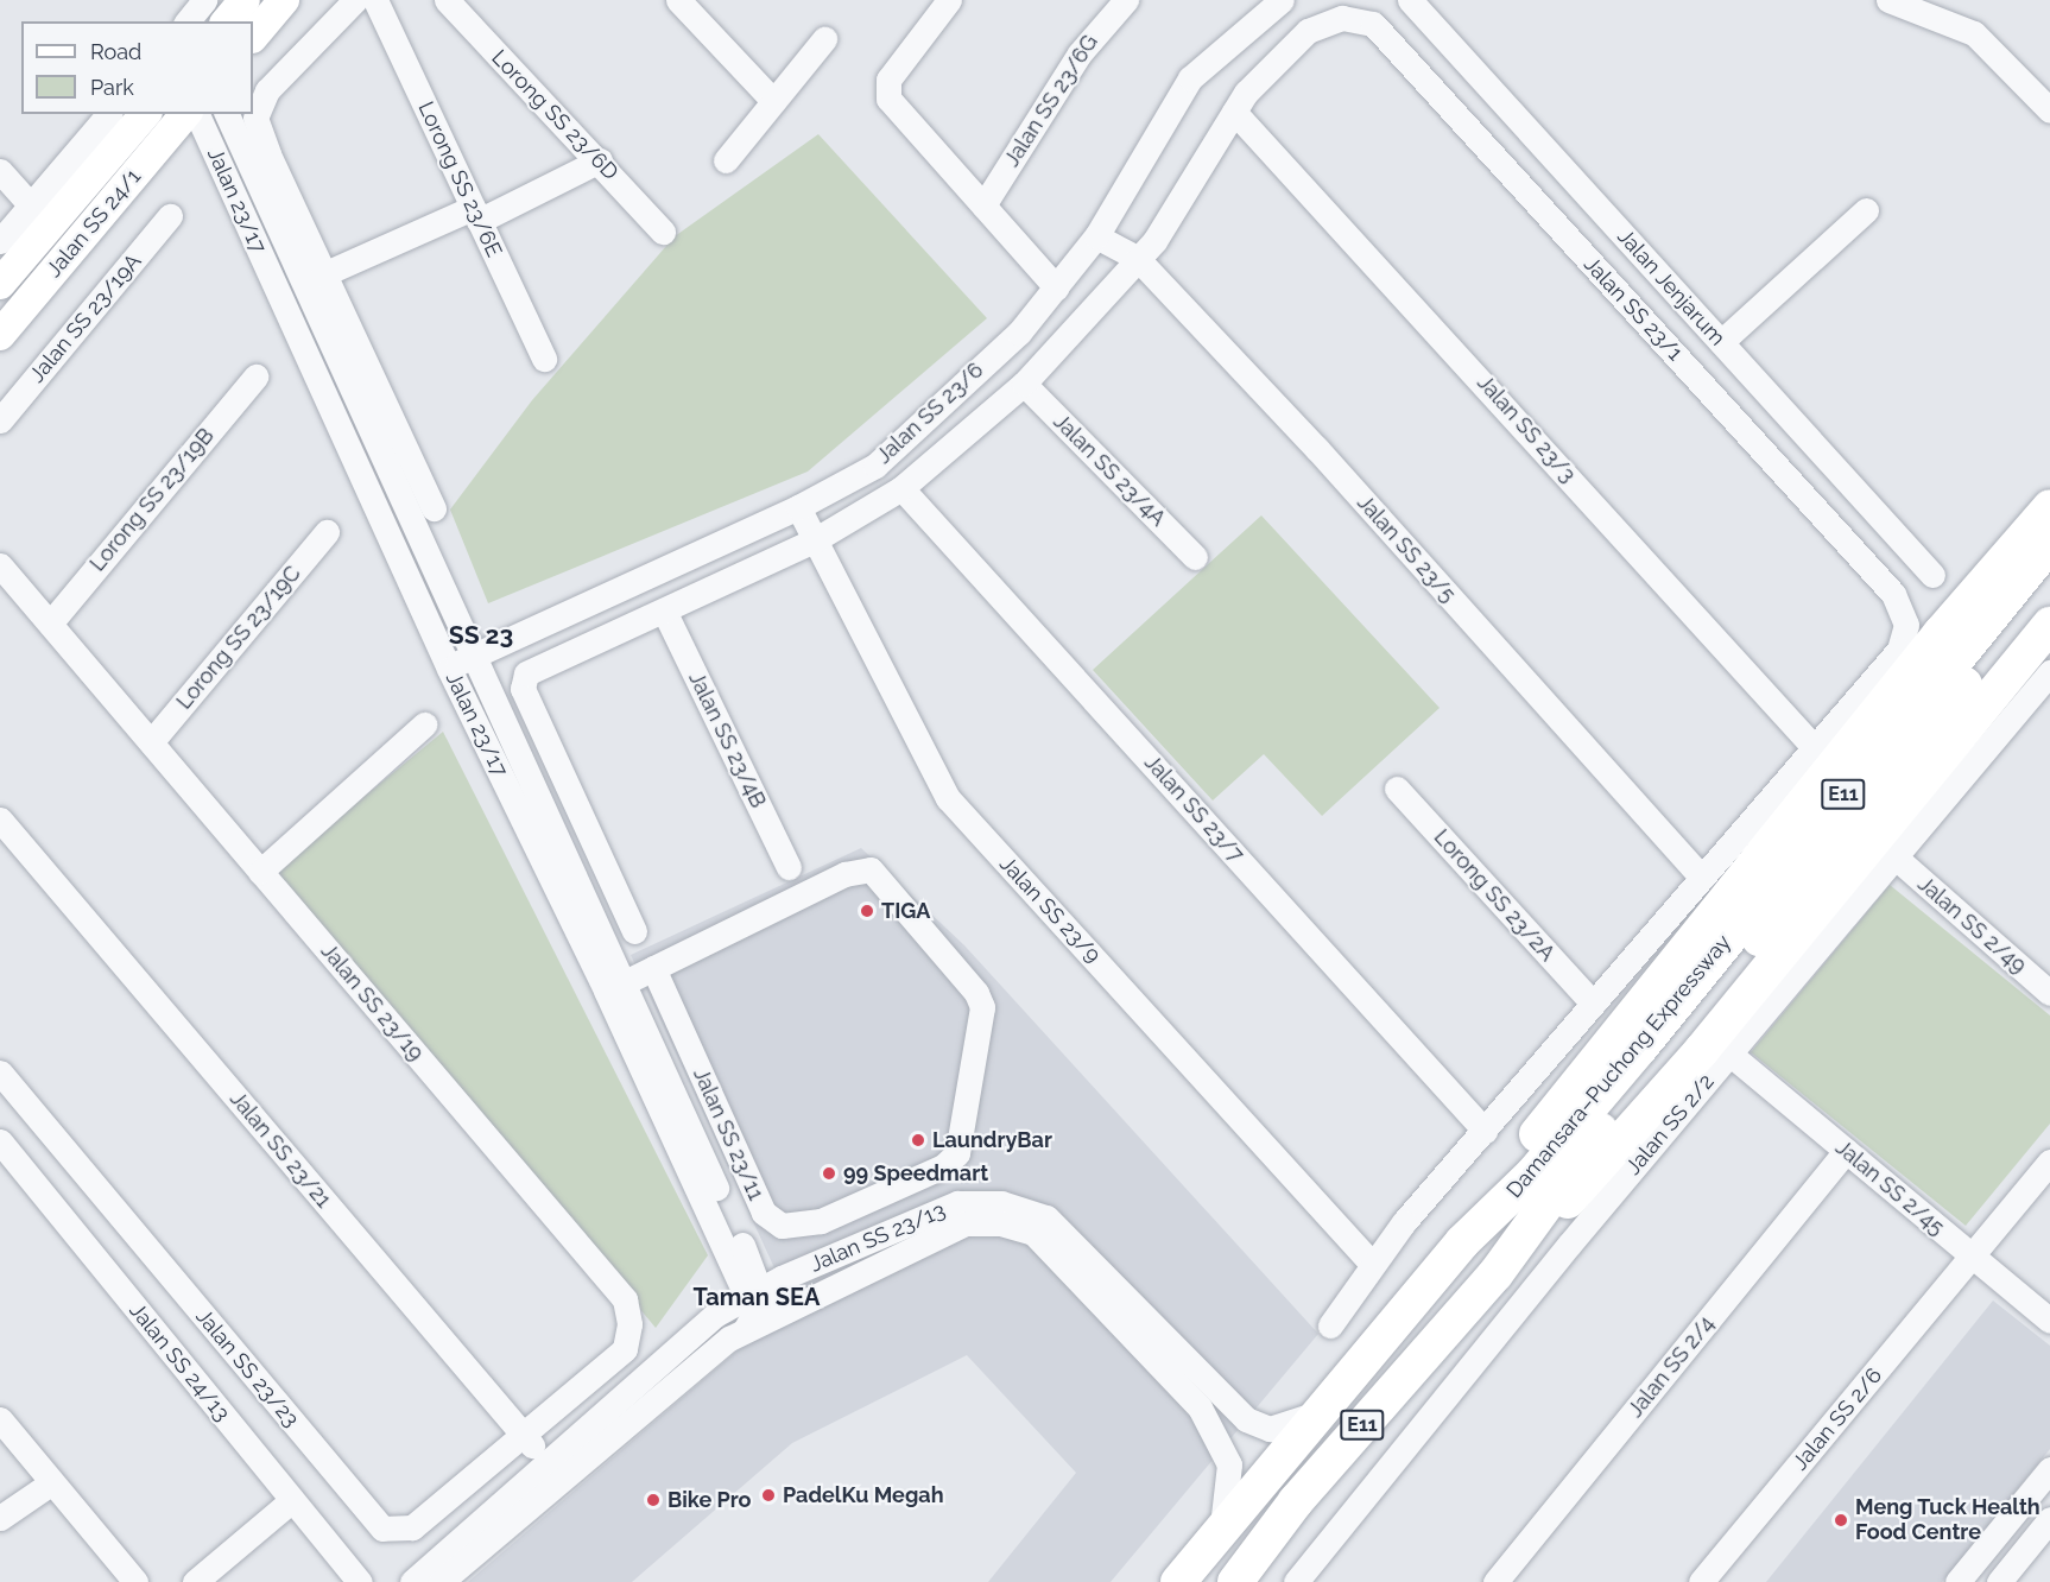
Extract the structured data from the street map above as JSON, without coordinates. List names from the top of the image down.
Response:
{
  "streets": {
    "highway": ["E11", "Damansara–Puchong Expressway"],
    "main road": ["Jalan SS 24/1"],
    "street": [
      "Jalan SS 23/6G",
      "Lorong SS 23/6D",
      "Lorong SS 23/6E",
      "Jalan 23/17",
      "Jalan Jenjarum",
      "Jalan SS 23/1",
      "Jalan SS 23/19A",
      "Jalan SS 23/6",
      "Jalan SS 23/3",
      "Jalan SS 23/4A",
      "Lorong SS 23/19B",
      "Jalan SS 23/5",
      "Lorong SS 23/19C",
      "Jalan SS 23/4B",
      "Jalan SS 23/7",
      "Lorong SS 23/2A",
      "Jalan SS 23/9",
      "Jalan SS 2/49",
      "Jalan SS 23/19",
      "Jalan SS 2/2",
      "Jalan SS 23/11",
      "Jalan SS 23/21",
      "Jalan SS 2/45",
      "Jalan SS 23/13",
      "Jalan SS 24/13",
      "Jalan SS 2/4",
      "Jalan SS 23/23",
      "Jalan SS 2/6"
    ]
  },
  "crossings": [
    ["Jalan 23/17", "Jalan SS 23/6"],
    ["Jalan 23/17", "Jalan SS 23/11"],
    ["Jalan 23/17", "Jalan SS 23/13"],
    ["Jalan SS 23/1", "Jalan SS 23/3"],
    ["Jalan SS 23/6", "Jalan SS 23/5"],
    ["Jalan SS 23/6", "Jalan SS 23/9"],
    ["Lorong SS 23/19B", "Jalan SS 23/19"],
    ["Lorong SS 23/19C", "Jalan SS 23/19"],
    ["Jalan SS 2/49", "Jalan SS 2/2"],
    ["Jalan SS 23/19", "Jalan SS 23/21"],
    ["Jalan SS 23/19", "Jalan SS 23/23"],
    ["Damansara–Puchong Expressway", "Jalan SS 23/13"],
    ["Jalan SS 2/2", "Jalan SS 2/45"],
    ["Jalan SS 23/21", "Jalan SS 23/13"],
    ["Jalan SS 23/21", "Jalan SS 23/23"],
    ["Jalan SS 2/45", "Jalan SS 2/4"],
    ["Jalan SS 2/45", "Jalan SS 2/6"]
  ],
  "districts": ["SS 23", "Taman SEA"],
  "places": [
    "TIGA",
    "LaundryBar",
    "99 Speedmart",
    "PadelKu Megah",
    "Bike Pro",
    "Meng Tuck Health Food Centre"
  ],
  "legend": ["Road", "Park"]
}
